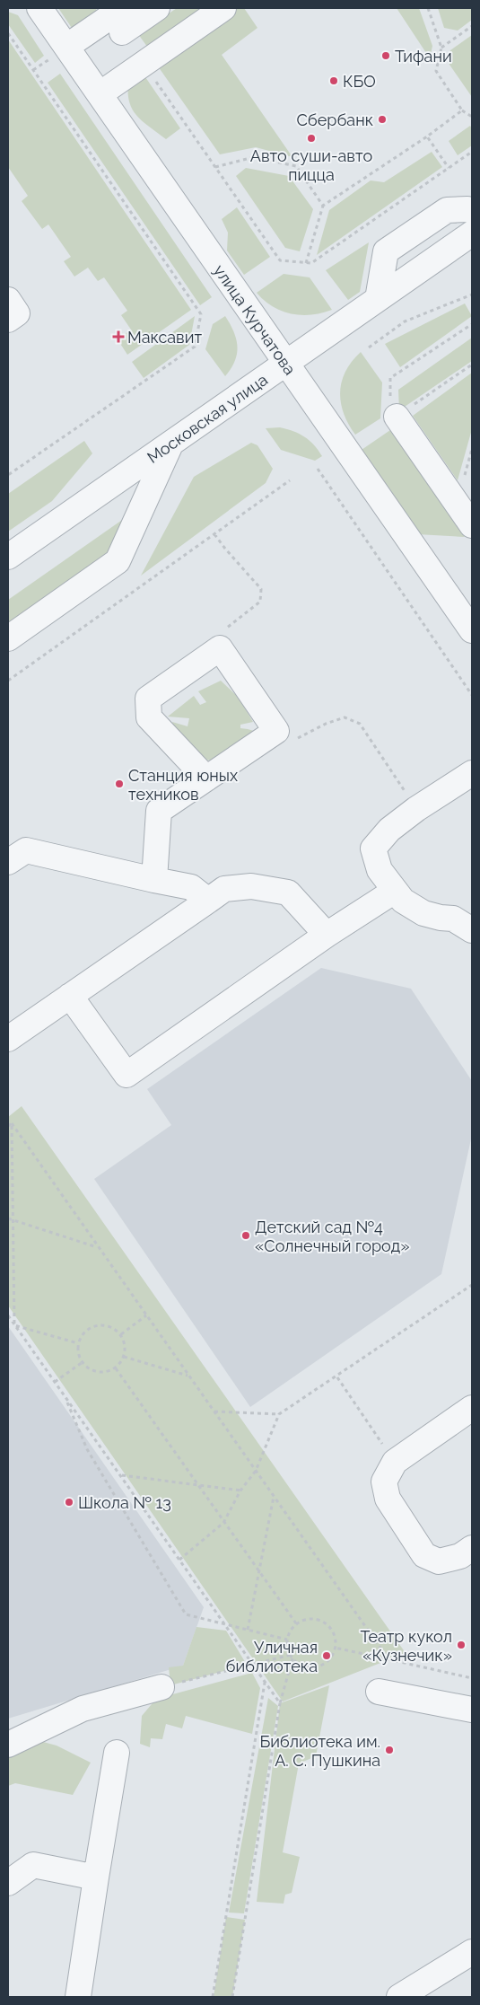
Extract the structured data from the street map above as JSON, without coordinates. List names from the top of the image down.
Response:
{
  "streets": {
    "street": ["улица Курчатова", "Московская улица"]
  },
  "crossings": [
    ["улица Курчатова", "Московская улица"]
  ],
  "places": {
    "other": [
      "Тифани",
      "КБО",
      "Сбербанк",
      "Авто суши-авто пицца",
      "Станция юных техников",
      "Детский сад №4 «Солнечный город»",
      "Школа № 13",
      "Театр кукол «Кузнечик»",
      "Уличная библиотека",
      "Библиотека им. А. С. Пушкина"
    ],
    "health": ["Максавит"]
  }
}
